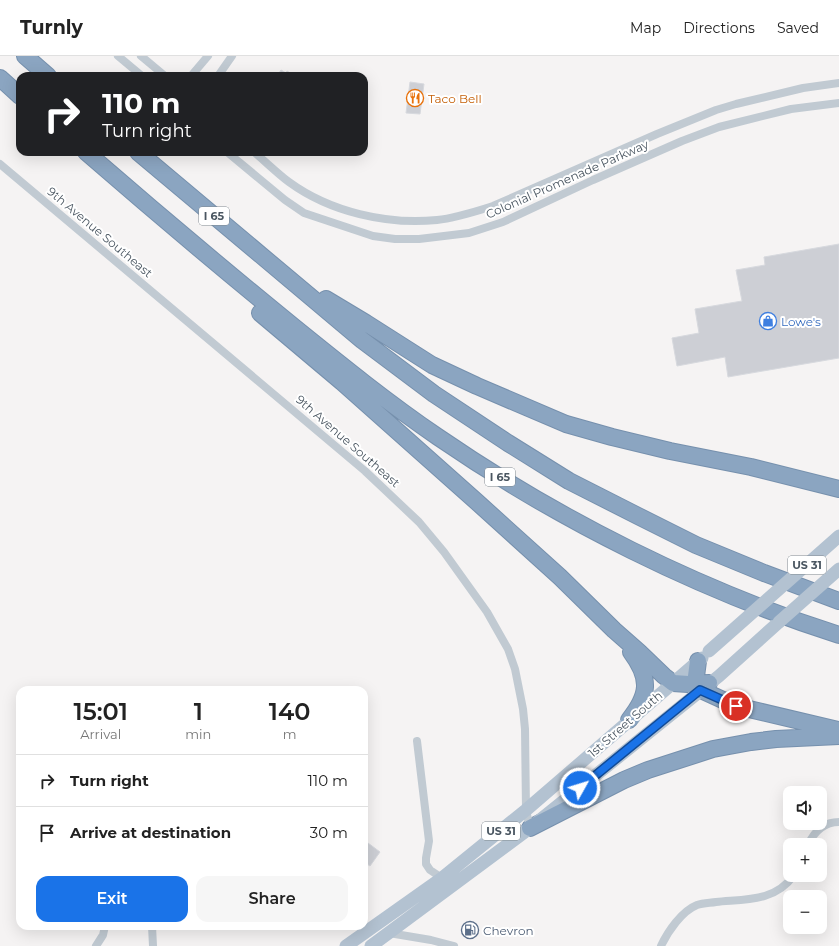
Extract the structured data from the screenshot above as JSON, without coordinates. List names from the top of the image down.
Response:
{
  "streets": {
    "highway": ["I 65"],
    "main road": ["US 31", "1st Street South"],
    "street": ["Colonial Promenade Parkway", "9th Avenue Southeast"]
  },
  "crossings": [
    ["9th Avenue Southeast", "1st Street South"]
  ],
  "places": {
    "restaurant": ["Taco Bell"],
    "shop": ["Lowe's"],
    "fuel station": ["Chevron"]
  },
  "page": {
    "header": "Turnly",
    "nav": ["Map", "Directions", "Saved"],
    "turn": ["110 m", "Turn right"],
    "eta": [
      "15:01",
      "Arrival",
      "1",
      "min",
      "140",
      "m"
    ],
    "list": [
      {
        "name": "Turn right",
        "value": "110 m"
      },
      {
        "name": "Arrive at destination",
        "value": "30 m"
      }
    ],
    "map_buttons": ["+", "−"],
    "buttons": ["Exit", "Share"]
  }
}
